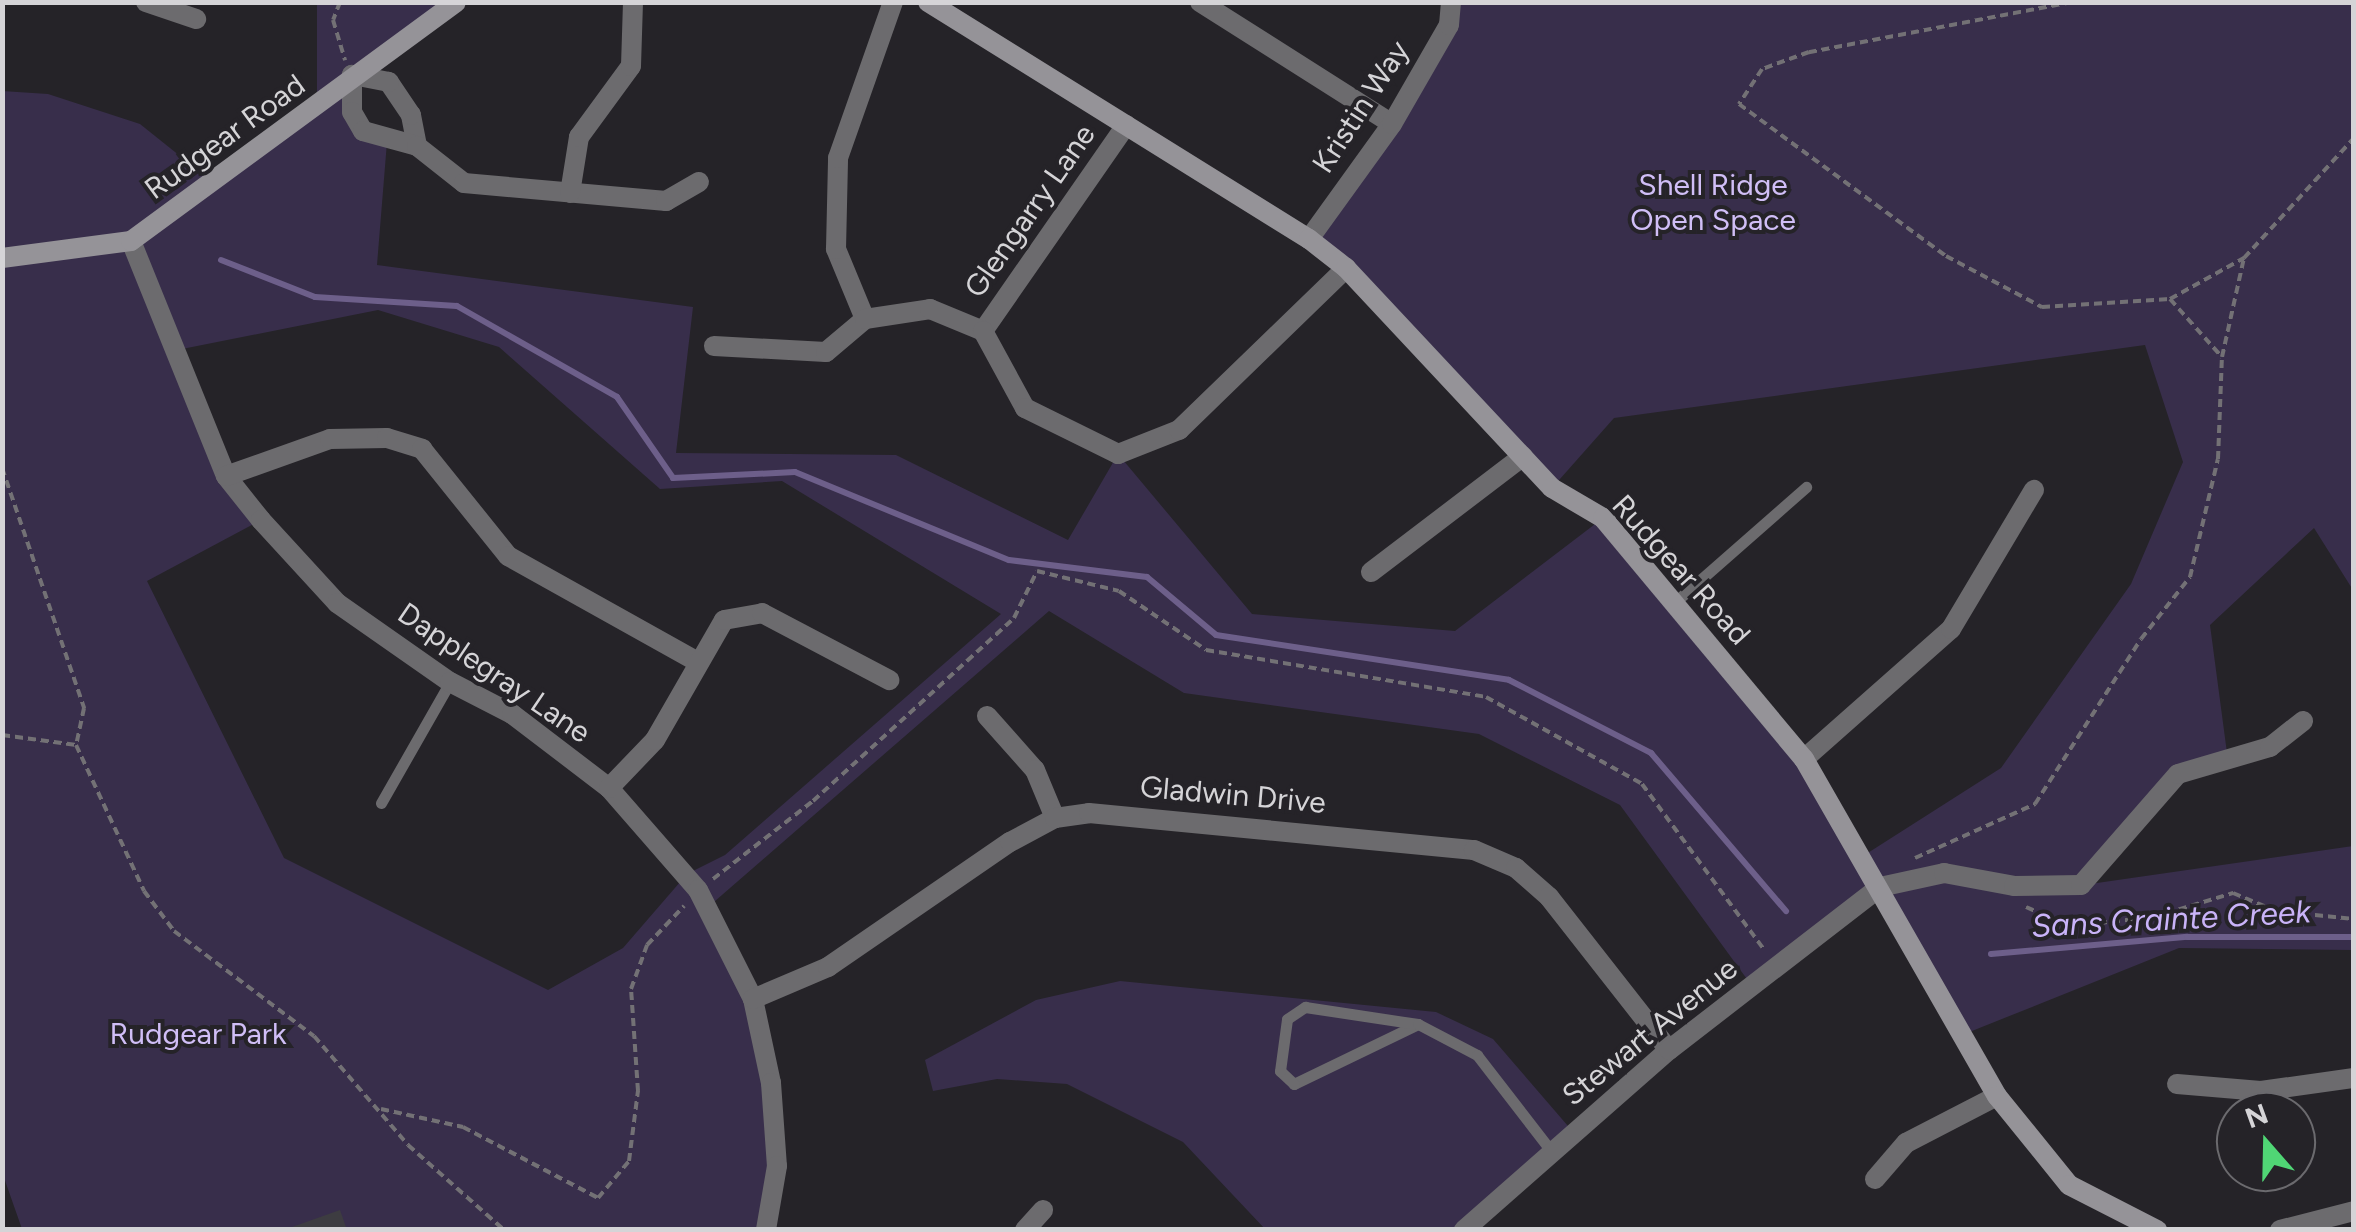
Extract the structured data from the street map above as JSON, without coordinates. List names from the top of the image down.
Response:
{
  "streets": {
    "street": [
      "Kristin Way",
      "Rudgear Road",
      "Glengarry Lane",
      "Dapplegray Lane",
      "Gladwin Drive",
      "Stewart Avenue"
    ]
  },
  "crossings": [
    ["Kristin Way", "Rudgear Road"],
    ["Rudgear Road", "Glengarry Lane"],
    ["Rudgear Road", "Dapplegray Lane"],
    ["Rudgear Road", "Stewart Avenue"],
    ["Dapplegray Lane", "Gladwin Drive"],
    ["Gladwin Drive", "Stewart Avenue"]
  ],
  "water": ["Sans Crainte Creek"],
  "parks": ["Shell Ridge Open Space", "Rudgear Park"],
  "north": "top"
}
